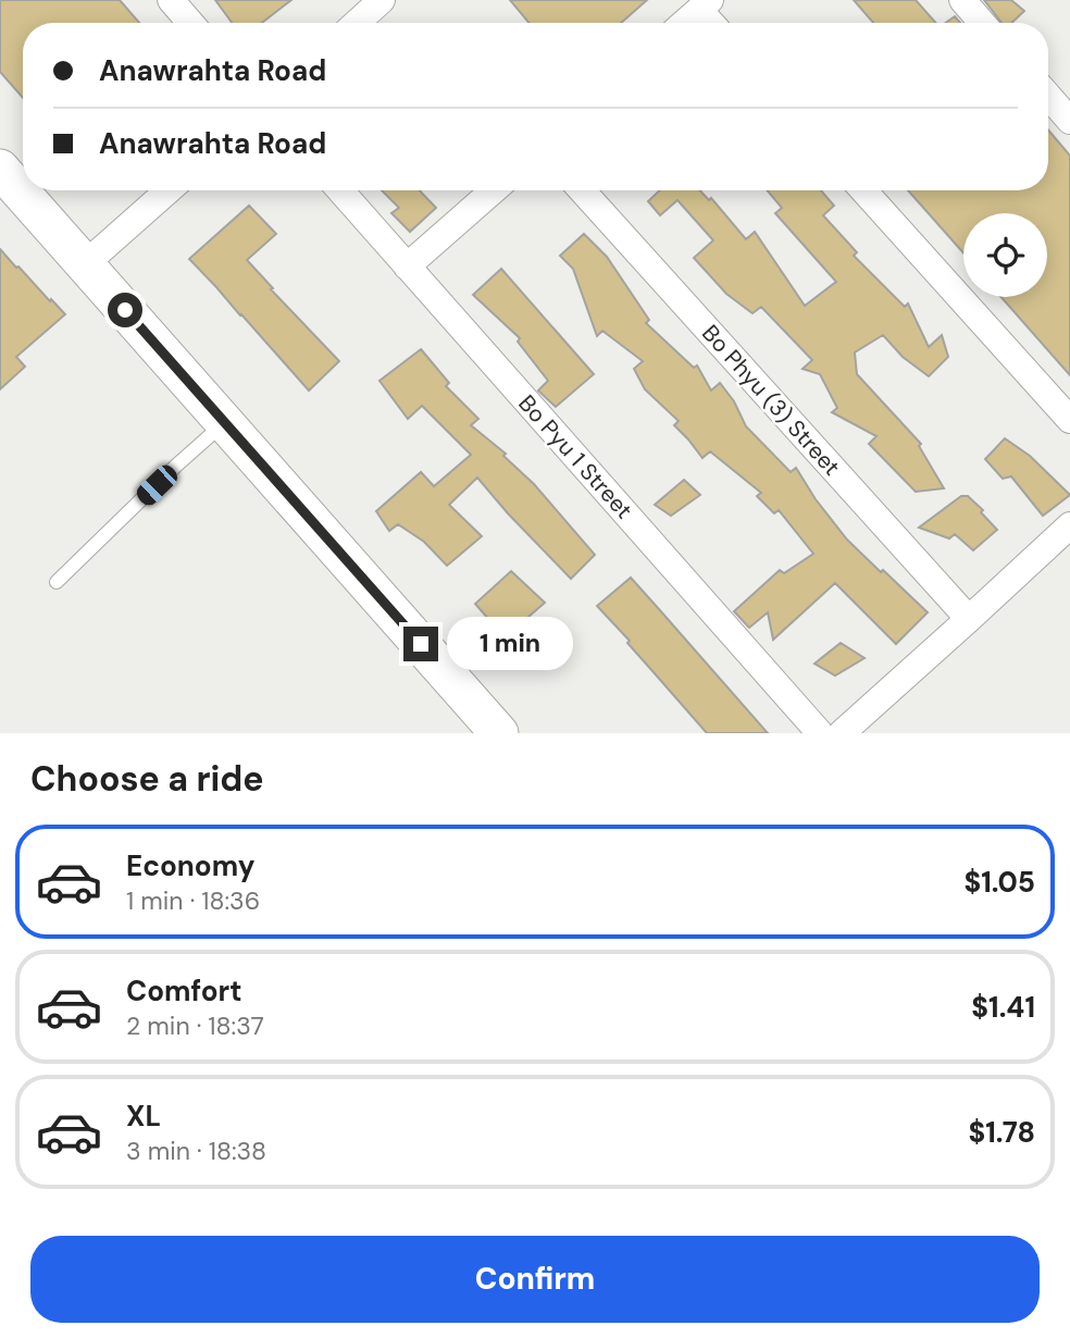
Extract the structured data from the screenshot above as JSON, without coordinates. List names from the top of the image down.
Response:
{
  "streets": {
    "street": ["Bo Phyu (3) Street", "Bo Pyu 1 Street"]
  },
  "page": {
    "banner": ["Anawrahta Road", "Anawrahta Road"],
    "bubble": "1 min",
    "heading": "Choose a ride",
    "list": [
      {
        "name": "Economy",
        "note": "1 min · 18:36",
        "value": "$1.05"
      },
      {
        "name": "Comfort",
        "note": "2 min · 18:37",
        "value": "$1.41"
      },
      {
        "name": "XL",
        "note": "3 min · 18:38",
        "value": "$1.78"
      }
    ],
    "buttons": "Confirm"
  }
}
